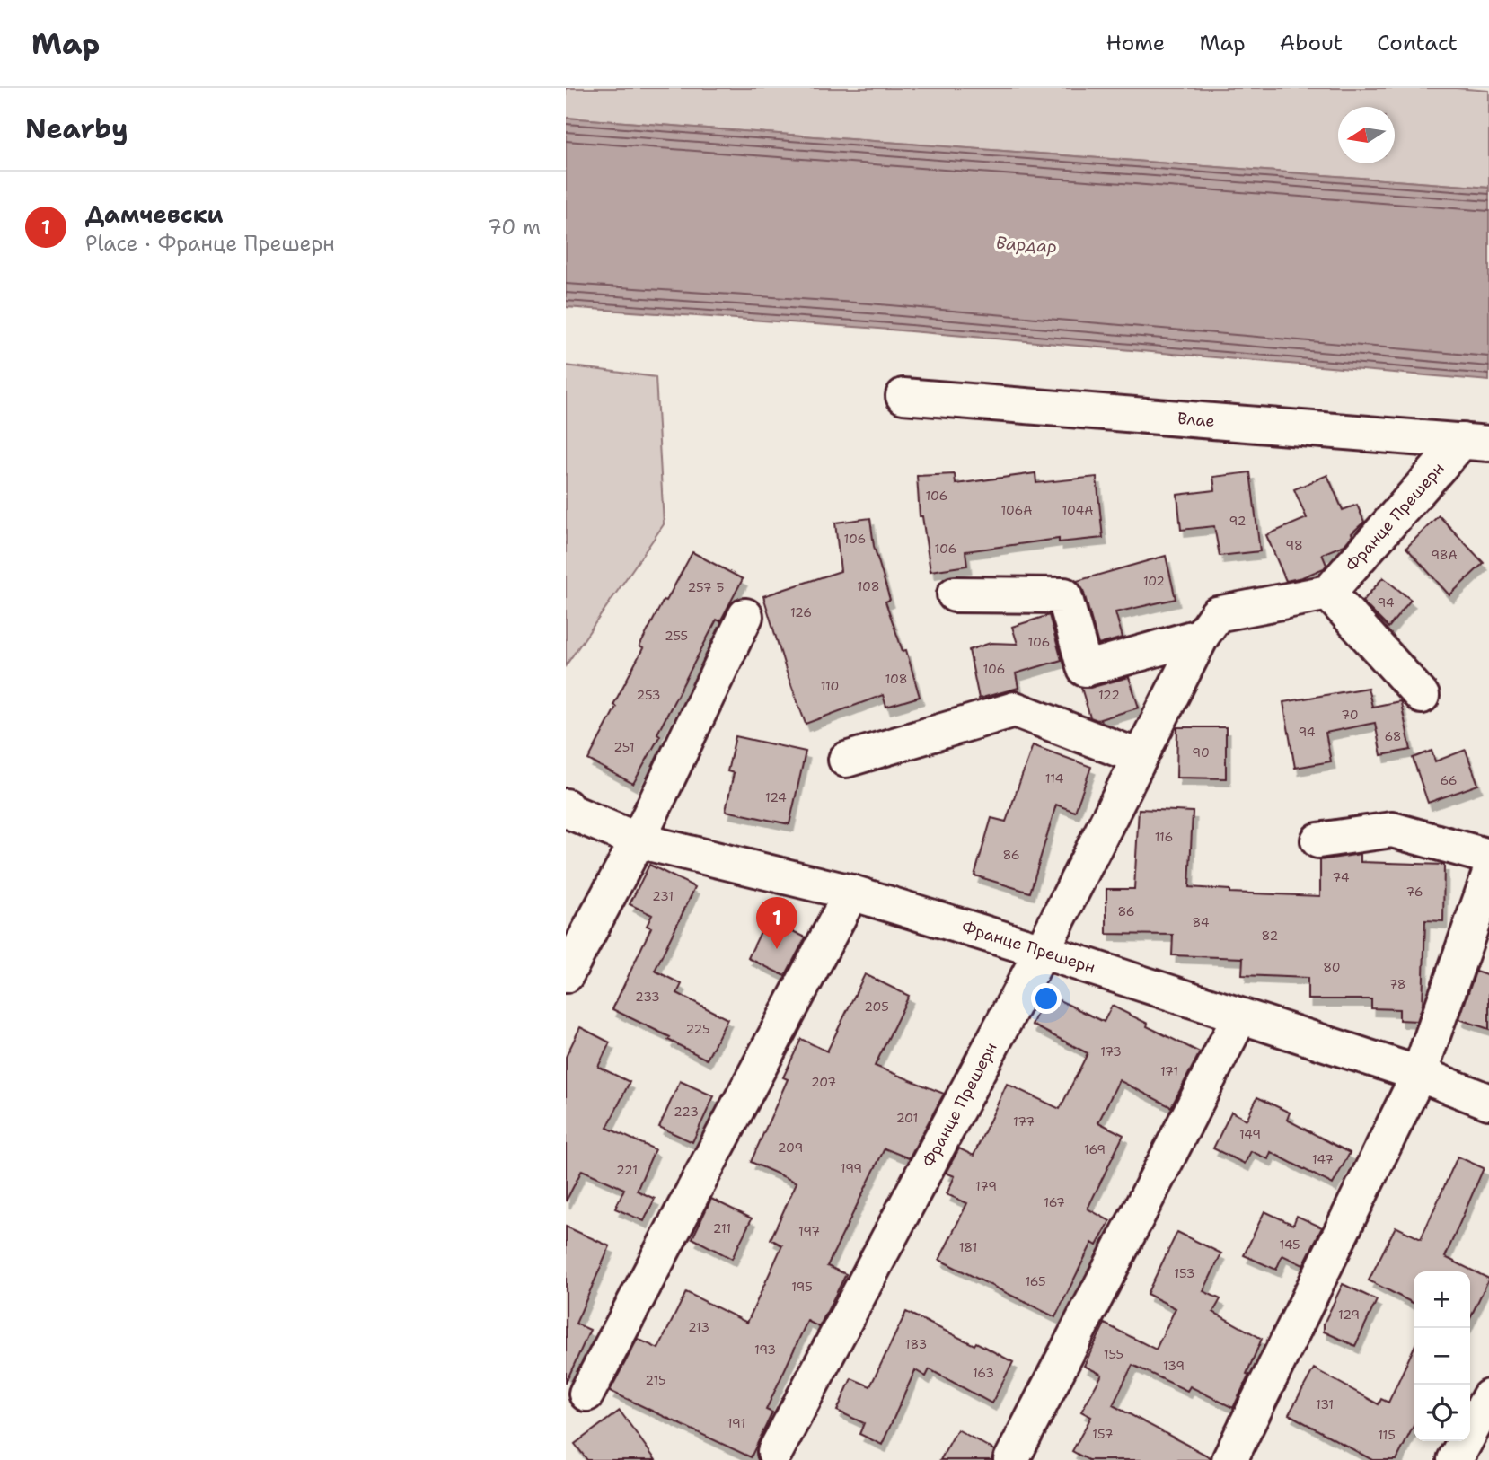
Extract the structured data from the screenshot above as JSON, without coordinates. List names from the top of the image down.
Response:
{
  "streets": {
    "street": ["Влае", "Франце Прешерн", "Францe Прешерн"]
  },
  "crossings": [
    ["Влае", "Франце Прешерн"],
    ["Франце Прешерн", "Францe Прешерн"]
  ],
  "water": ["Вардар"],
  "house_numbers": [
    "106",
    "106А",
    "104А",
    "92",
    "106",
    "98",
    "106",
    "98А",
    "102",
    "108",
    "257 Б",
    "94",
    "126",
    "255",
    "106",
    "106",
    "108",
    "110",
    "253",
    "122",
    "70",
    "94",
    "68",
    "251",
    "90",
    "114",
    "66",
    "124",
    "116",
    "86",
    "74",
    "76",
    "231",
    "86",
    "84",
    "82",
    "80",
    "78",
    "233",
    "205",
    "225",
    "173",
    "171",
    "207",
    "223",
    "201",
    "177",
    "149",
    "209",
    "169",
    "147",
    "199",
    "221",
    "179",
    "167",
    "211",
    "197",
    "145",
    "181",
    "153",
    "165",
    "195",
    "129",
    "213",
    "183",
    "193",
    "155",
    "139",
    "163",
    "215",
    "131",
    "191",
    "157",
    "115"
  ],
  "north": "left",
  "page": {
    "header": "Map",
    "nav": [
      "Home",
      "Map",
      "About",
      "Contact"
    ],
    "heading": "Nearby",
    "list": [
      {
        "mark": "1",
        "name": "Дамчевски",
        "note": "Place · Франце Прешерн",
        "value": "70 m"
      }
    ],
    "pins": "1",
    "map_buttons": ["+", "−"]
  }
}
